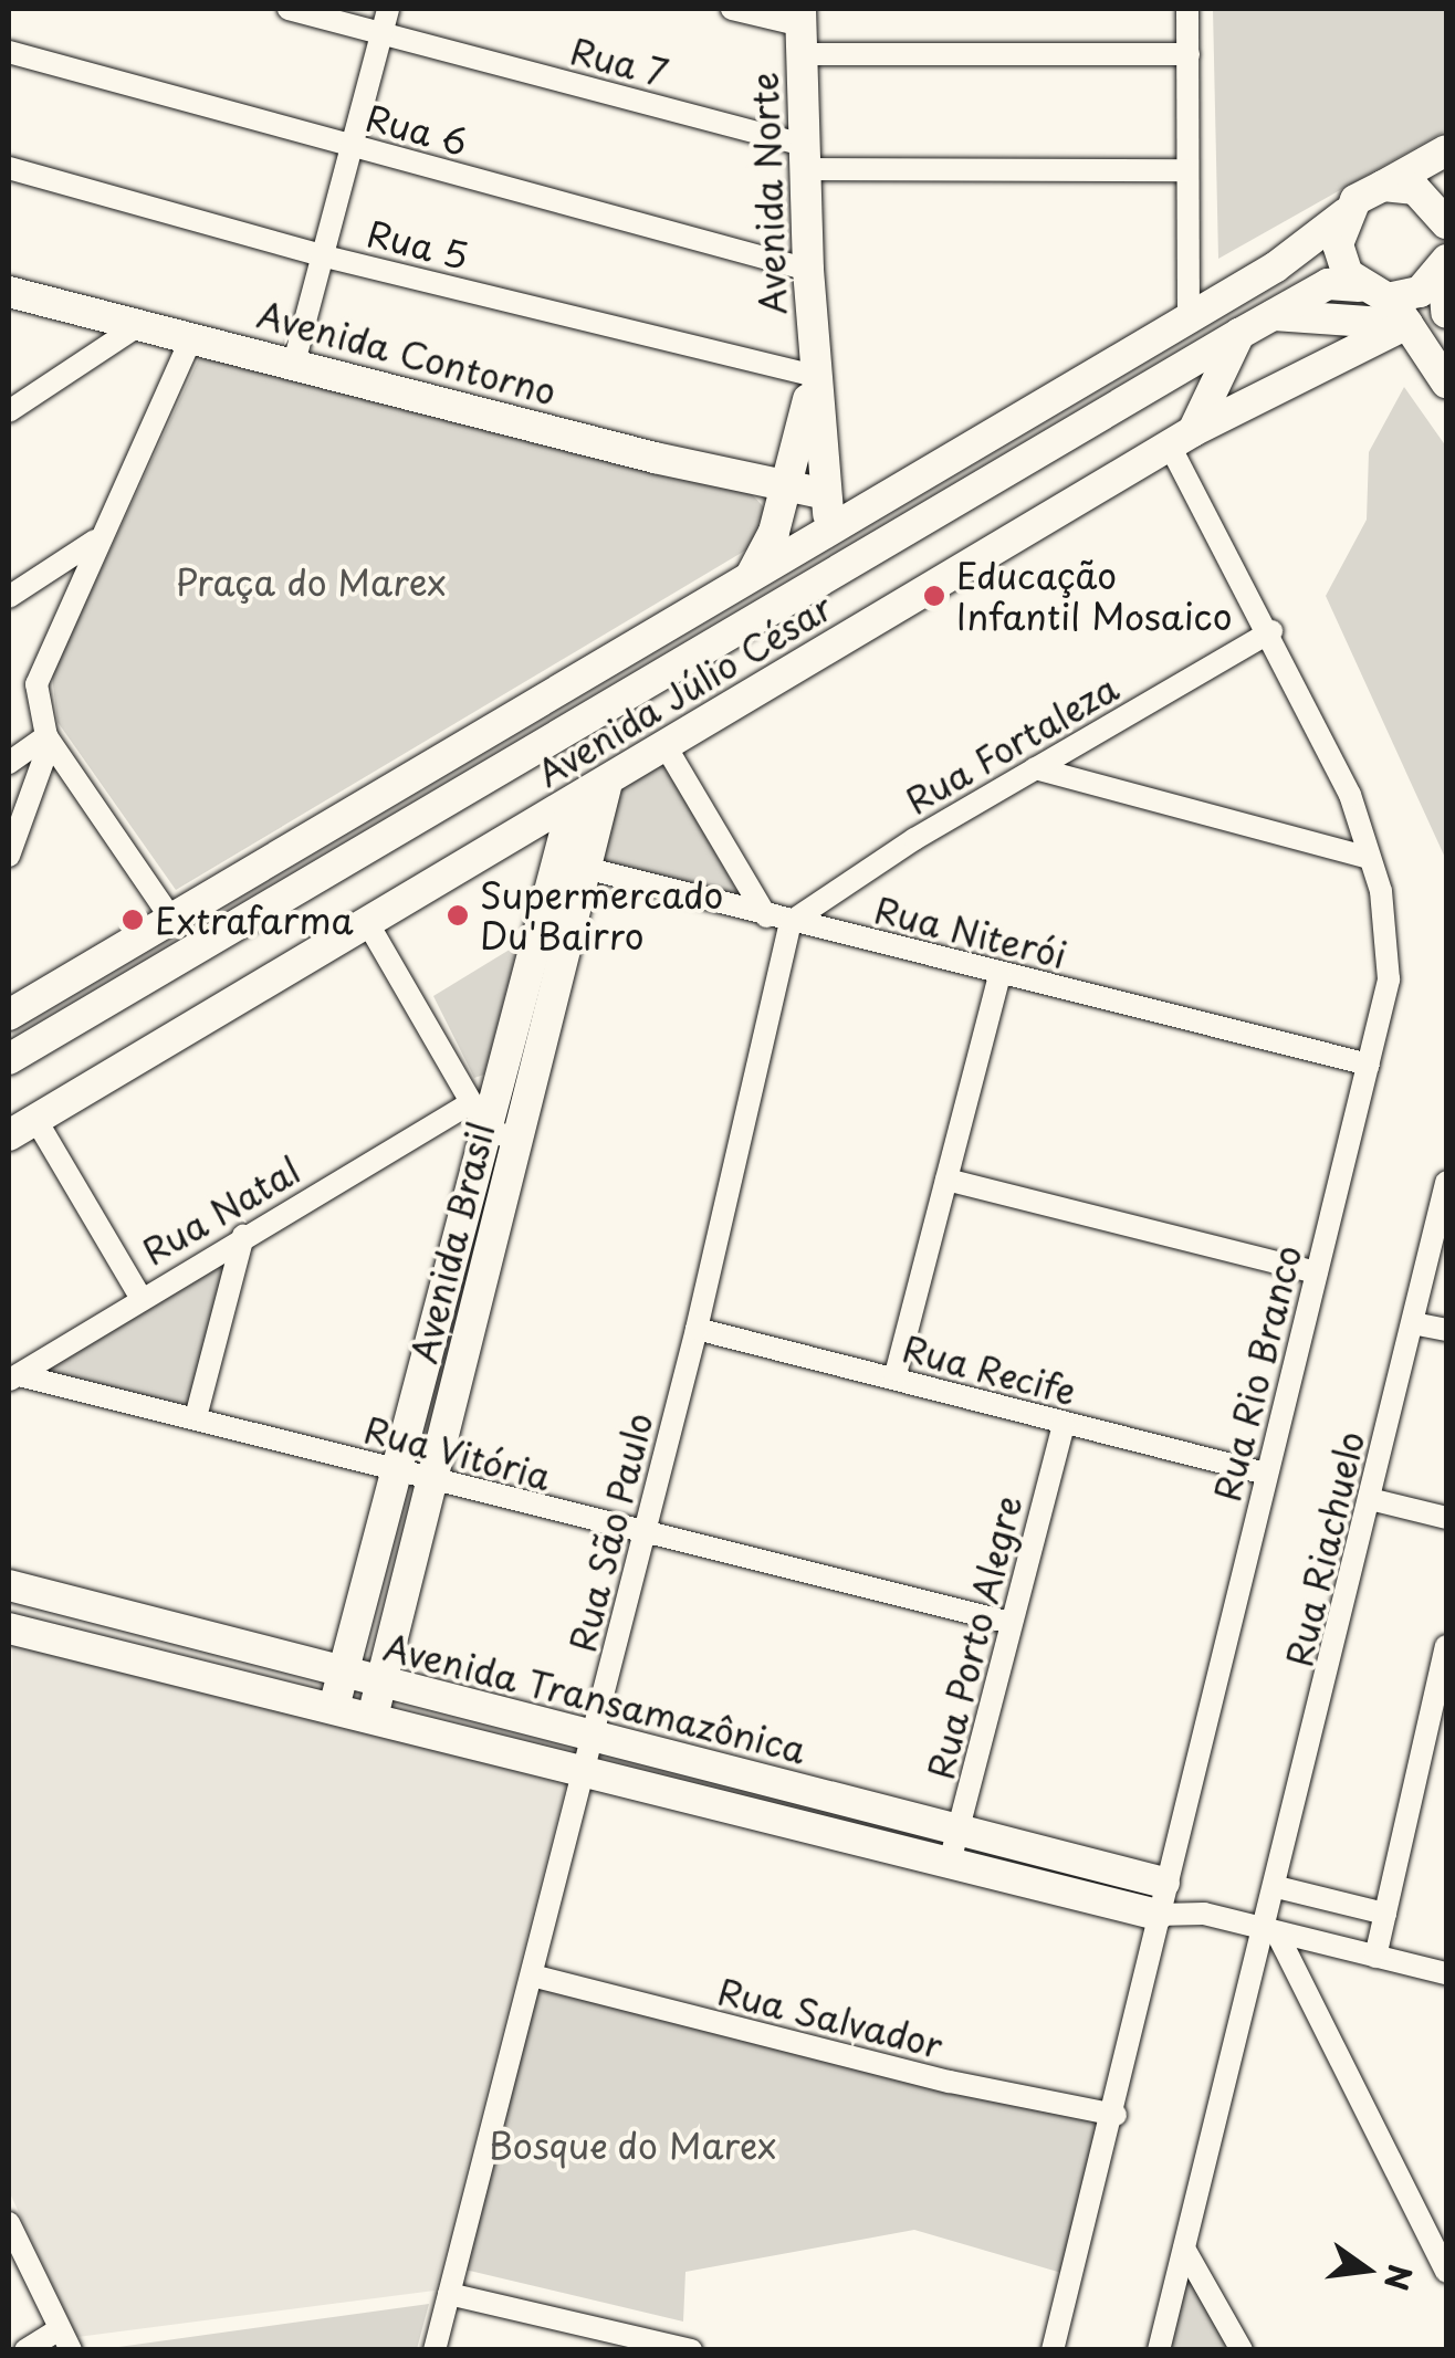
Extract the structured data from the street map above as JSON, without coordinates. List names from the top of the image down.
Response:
{
  "streets": {
    "street": [
      "Rua 7",
      "Rua 6",
      "Avenida Norte",
      "Rua 5",
      "Avenida Contorno",
      "Avenida Júlio César",
      "Rua Fortaleza",
      "Rua Niterói",
      "Rua Natal",
      "Avenida Brasil",
      "Rua Recife",
      "Rua Rio Branco",
      "Rua Vitória",
      "Rua São Paulo",
      "Rua Riachuelo",
      "Rua Porto Alegre",
      "Avenida Transamazônica",
      "Rua Salvador"
    ]
  },
  "crossings": [
    ["Rua 7", "Avenida Norte"],
    ["Rua 6", "Avenida Norte"],
    ["Avenida Norte", "Rua 5"],
    ["Avenida Júlio César", "Avenida Brasil"],
    ["Avenida Júlio César", "Rua Rio Branco"],
    ["Rua Fortaleza", "Rua Niterói"],
    ["Rua Fortaleza", "Rua Rio Branco"],
    ["Rua Fortaleza", "Rua São Paulo"],
    ["Rua Niterói", "Avenida Brasil"],
    ["Rua Niterói", "Rua Rio Branco"],
    ["Rua Niterói", "Rua São Paulo"],
    ["Rua Natal", "Avenida Brasil"],
    ["Rua Natal", "Rua Vitória"],
    ["Avenida Brasil", "Rua Vitória"],
    ["Avenida Brasil", "Avenida Transamazônica"],
    ["Rua Recife", "Rua Rio Branco"],
    ["Rua Recife", "Rua São Paulo"],
    ["Rua Recife", "Rua Porto Alegre"],
    ["Rua Rio Branco", "Avenida Transamazônica"],
    ["Rua Rio Branco", "Rua Salvador"],
    ["Rua Vitória", "Rua São Paulo"],
    ["Rua Vitória", "Rua Porto Alegre"],
    ["Rua São Paulo", "Avenida Transamazônica"],
    ["Rua São Paulo", "Rua Salvador"],
    ["Rua Porto Alegre", "Avenida Transamazônica"]
  ],
  "parks": ["Praça do Marex", "Bosque do Marex"],
  "places": ["Educação Infantil Mosaico", "Supermercado Du'Bairro", "Extrafarma"],
  "north": "right"
}
